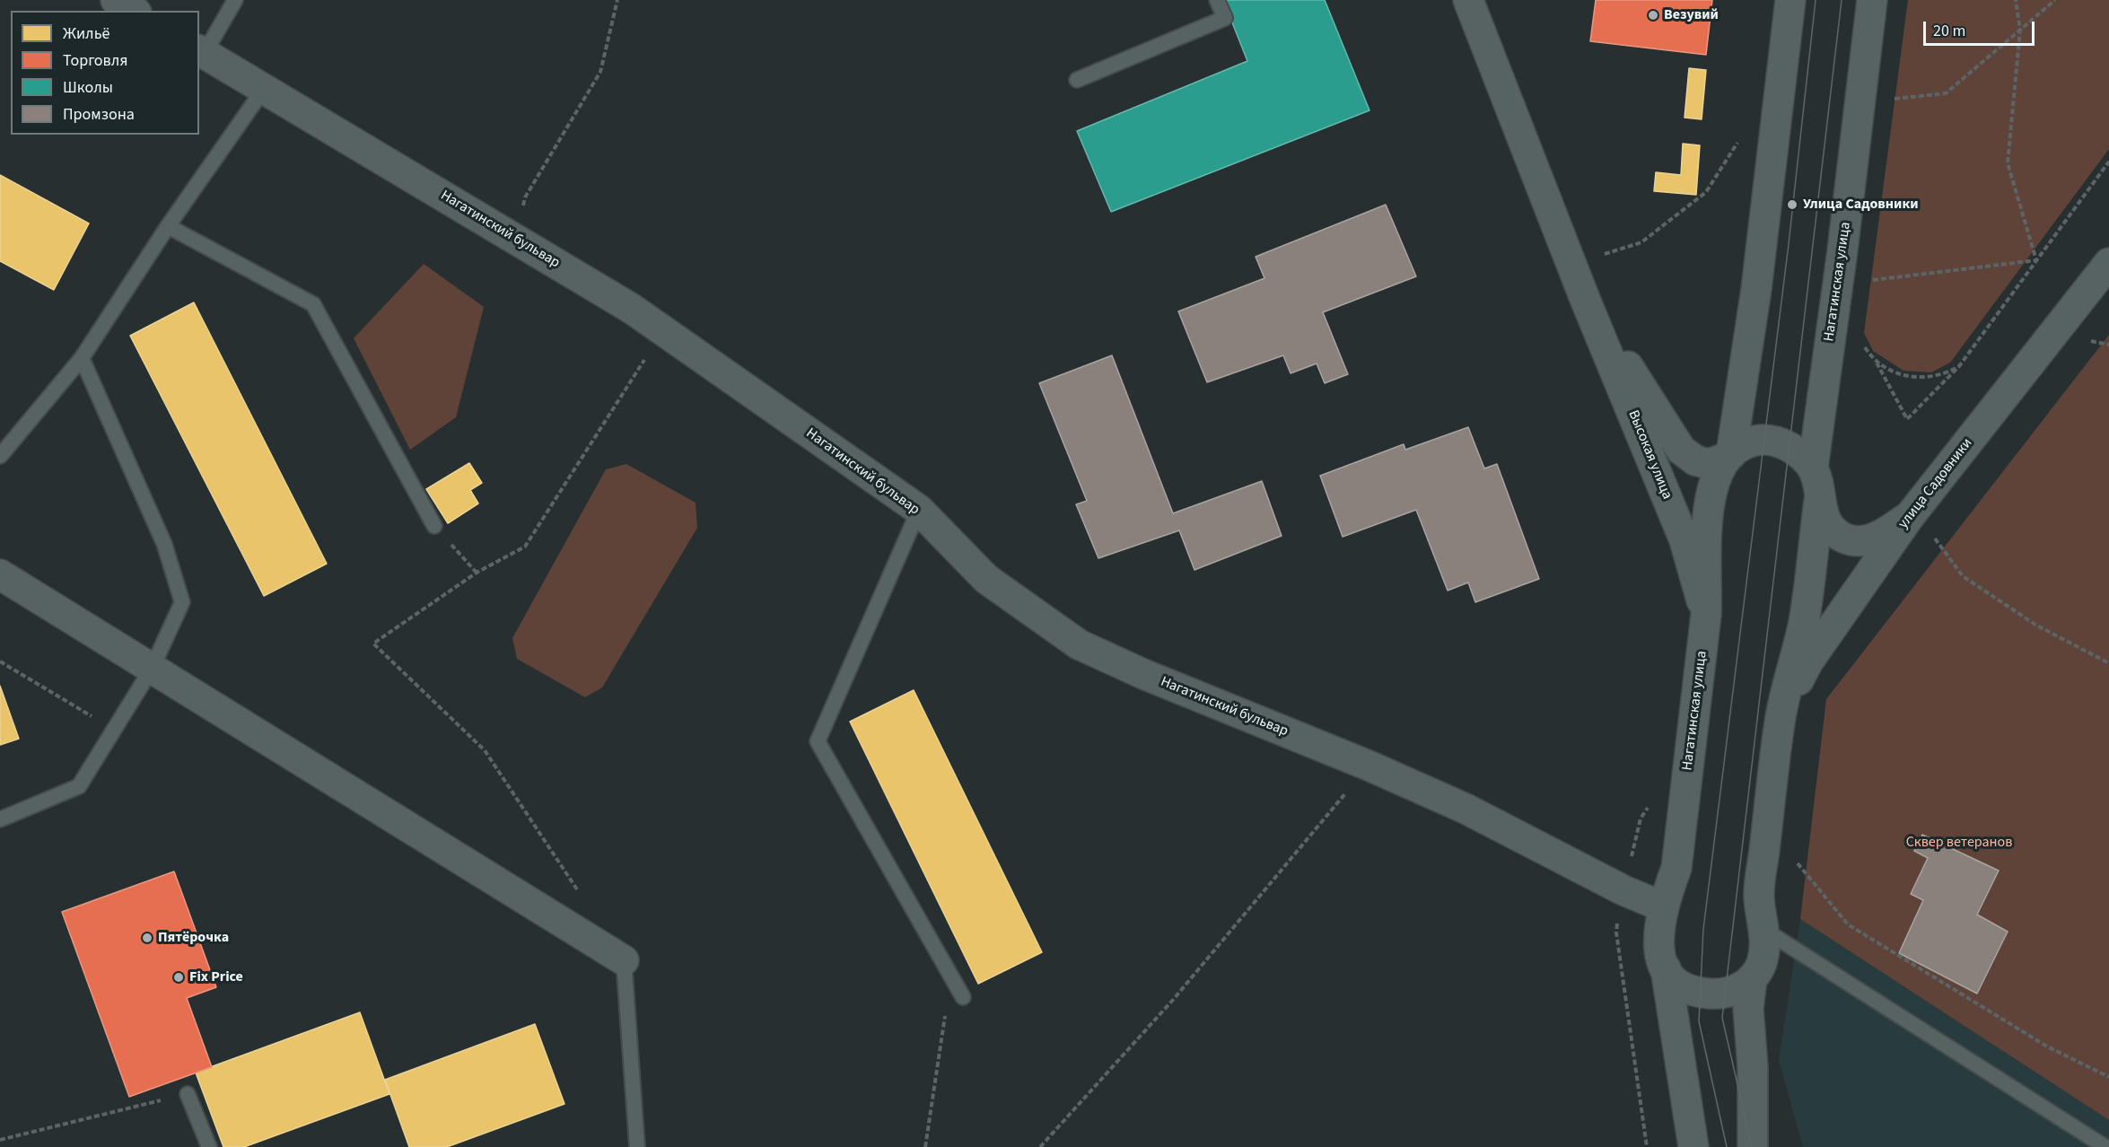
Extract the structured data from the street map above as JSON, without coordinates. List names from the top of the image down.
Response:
{
  "streets": {
    "street": [
      "Нагатинский бульвар",
      "Нагатинская улица",
      "Высокая улица",
      "улица Садовники"
    ]
  },
  "crossings": [
    ["Нагатинский бульвар", "Нагатинская улица"],
    ["Нагатинская улица", "Высокая улица"],
    ["Нагатинская улица", "улица Садовники"]
  ],
  "parks": ["Сквер ветеранов"],
  "places": [
    "Везувий",
    "Улица Садовники",
    "Пятёрочка",
    "Fix Price"
  ],
  "legend": [
    "Жильё",
    "Торговля",
    "Школы",
    "Промзона"
  ],
  "scale_bar": "20 m"
}
